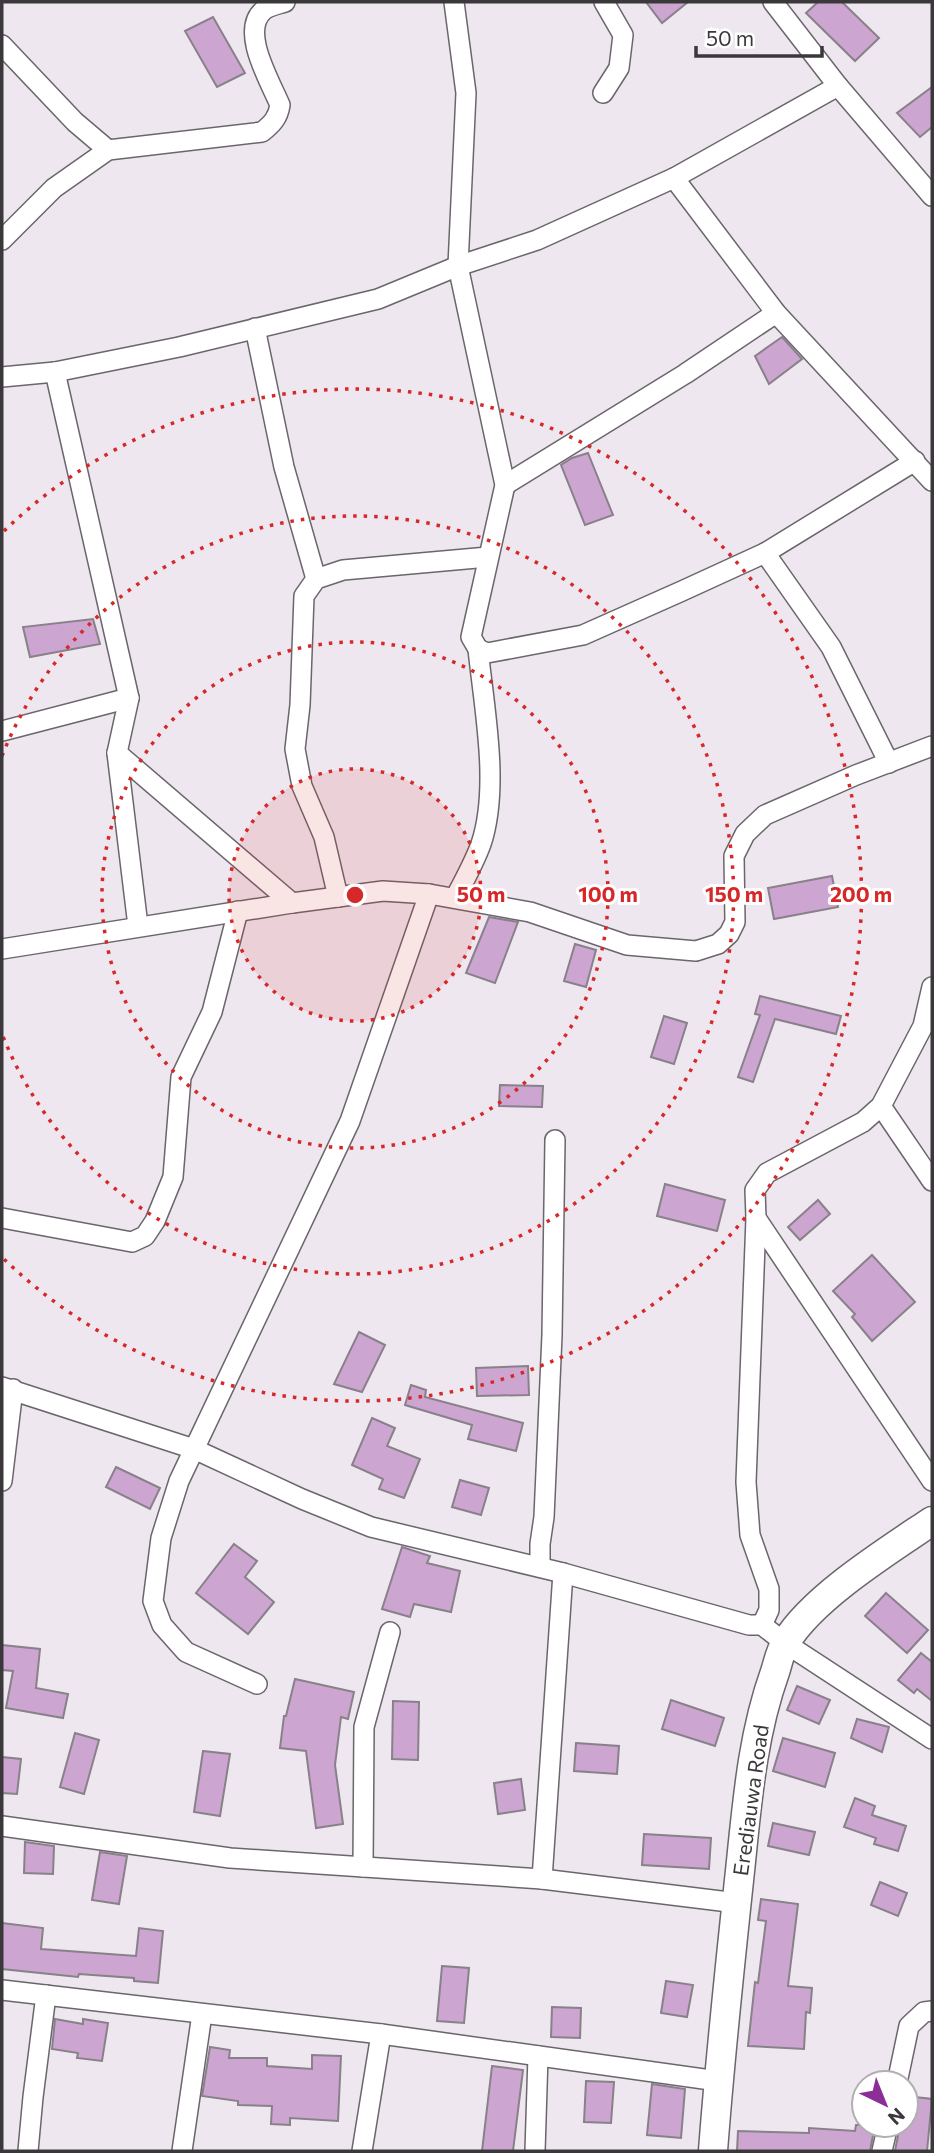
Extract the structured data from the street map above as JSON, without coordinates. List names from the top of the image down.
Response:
{
  "streets": {
    "street": ["Erediauwa Road"]
  },
  "scale_bar": "50 m",
  "north": "bottom right",
  "rings": [
    "50 m",
    "100 m",
    "150 m",
    "200 m"
  ]
}
